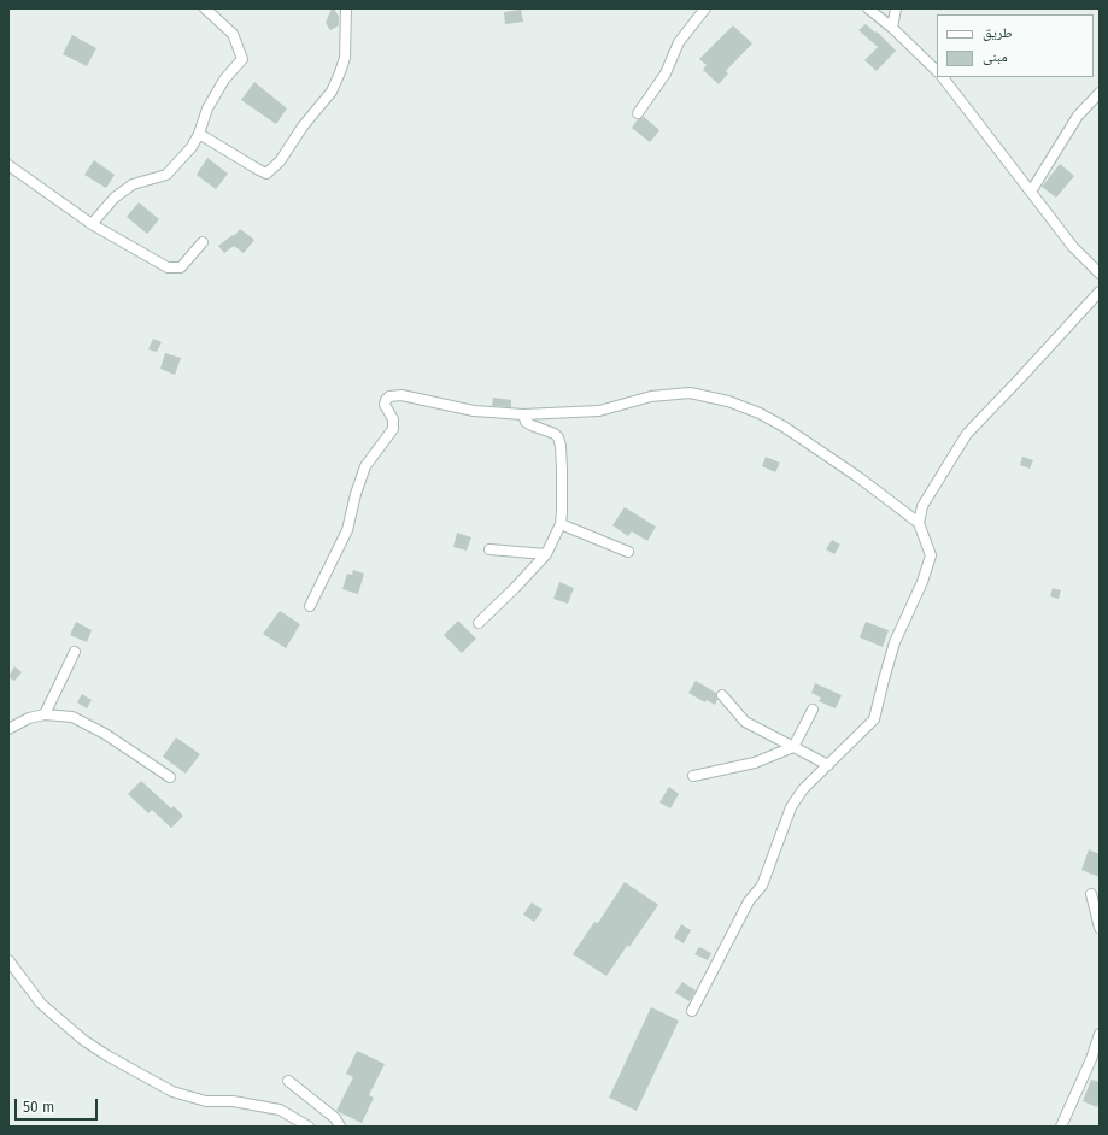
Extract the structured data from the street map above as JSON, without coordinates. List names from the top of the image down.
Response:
{
  "legend": ["طريق", "مبنى"],
  "scale_bar": "50 m"
}
